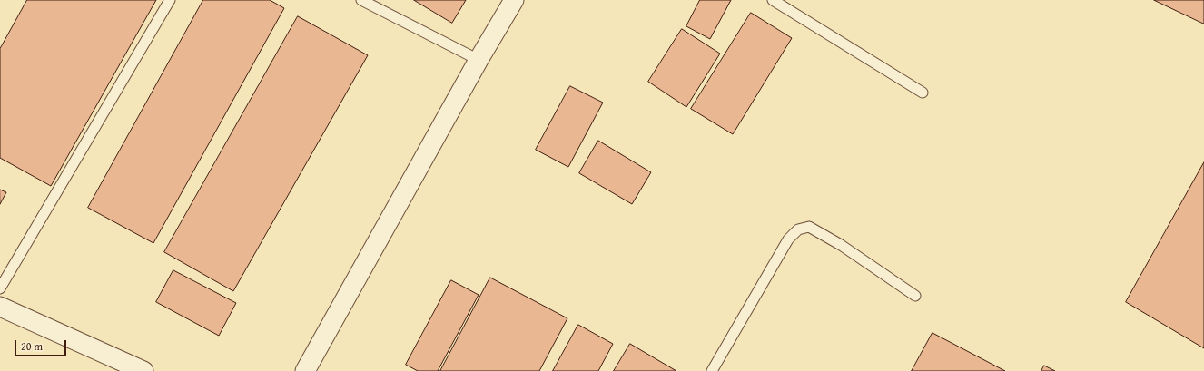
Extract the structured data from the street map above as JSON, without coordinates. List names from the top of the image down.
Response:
{
  "scale_bar": "20 m"
}
